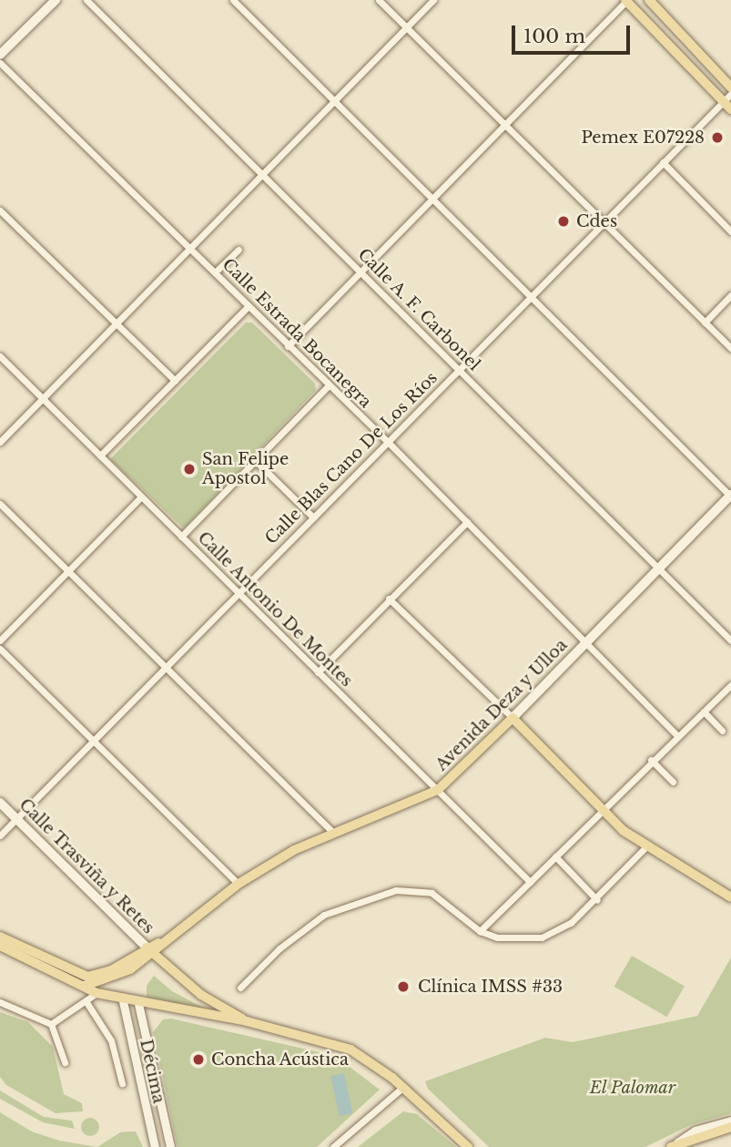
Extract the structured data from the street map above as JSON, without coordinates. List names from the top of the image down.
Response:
{
  "streets": {
    "main road": ["Avenida Deza y Ulloa", "Calle Trasviña y Retes"],
    "street": [
      "Calle A. F. Carbonel",
      "Calle Estrada Bocanegra",
      "Calle Blas Cano De Los Ríos",
      "Calle Antonio De Montes",
      "Décima"
    ]
  },
  "crossings": [
    ["Calle A. F. Carbonel", "Calle Blas Cano De Los Ríos"],
    ["Calle A. F. Carbonel", "Avenida Deza y Ulloa"],
    ["Calle Estrada Bocanegra", "Calle Blas Cano De Los Ríos"],
    ["Calle Estrada Bocanegra", "Avenida Deza y Ulloa"],
    ["Calle Blas Cano De Los Ríos", "Calle Antonio De Montes"],
    ["Calle Blas Cano De Los Ríos", "Calle Trasviña y Retes"],
    ["Calle Antonio De Montes", "Avenida Deza y Ulloa"],
    ["Avenida Deza y Ulloa", "Calle Trasviña y Retes"]
  ],
  "parks": ["El Palomar"],
  "places": [
    "Pemex E07228",
    "Cdes",
    "San Felipe Apostol",
    "Clínica IMSS #33",
    "Concha Acústica"
  ],
  "scale_bar": "100 m"
}
